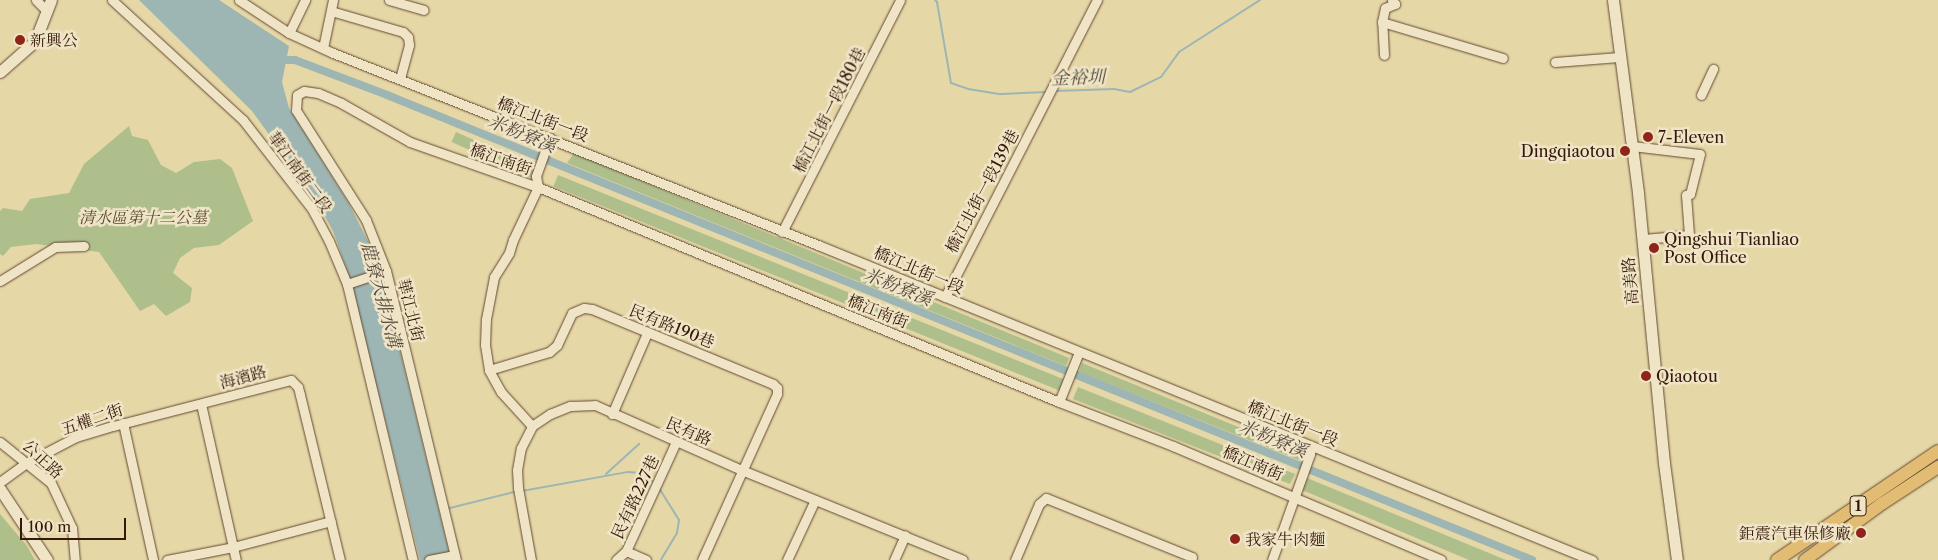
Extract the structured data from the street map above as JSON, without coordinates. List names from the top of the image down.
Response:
{
  "streets": {
    "main road": ["1"],
    "street": [
      "橋江北街一段180巷",
      "橋江北街一段",
      "橋江南街",
      "華江南街二段",
      "橋江北街一段139巷",
      "高美路",
      "華江北街",
      "民有路190巷",
      "海濱路",
      "五權二街",
      "民有路",
      "公正路",
      "民有路227巷"
    ]
  },
  "crossings": [
    ["橋江北街一段180巷", "橋江北街一段"],
    ["橋江北街一段", "橋江北街一段139巷"],
    ["橋江南街", "華江北街"],
    ["民有路190巷", "民有路"],
    ["海濱路", "五權二街"],
    ["五權二街", "公正路"],
    ["民有路", "民有路227巷"]
  ],
  "water": ["金裕圳", "米粉寮溪", "鹿寮大排水溝"],
  "parks": ["清水區第十二公墓"],
  "places": [
    "新興公",
    "7-Eleven",
    "Dingqiaotou",
    "Qingshui Tianliao Post Office",
    "Qiaotou",
    "鉅震汽車保修廠",
    "我家牛肉麵"
  ],
  "scale_bar": "100 m"
}
